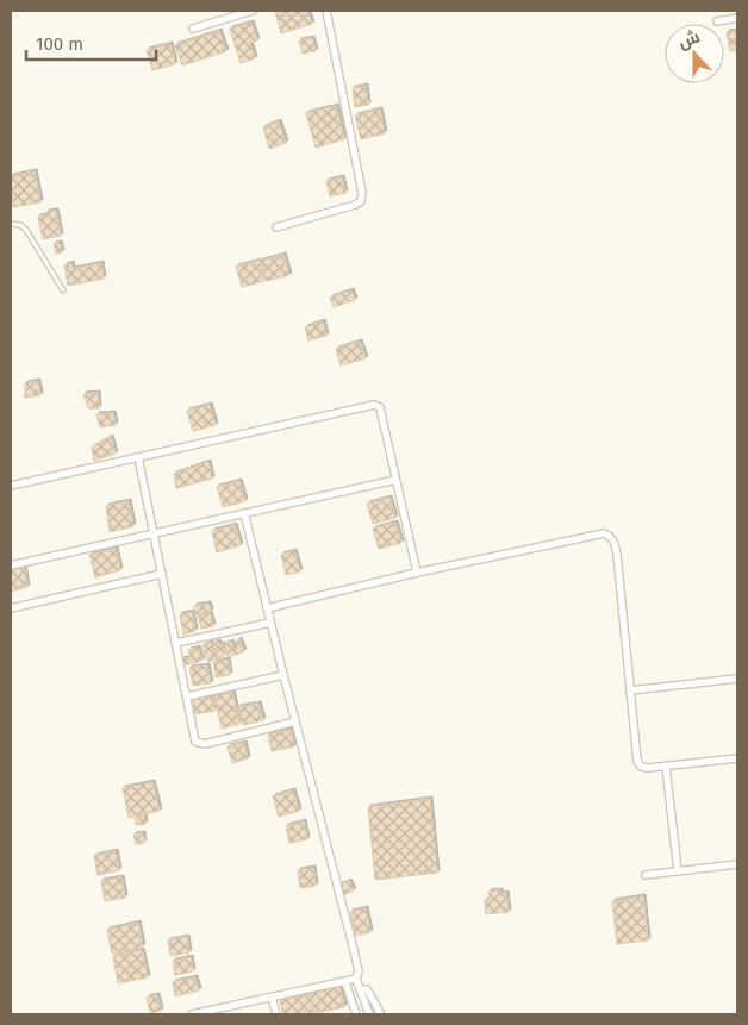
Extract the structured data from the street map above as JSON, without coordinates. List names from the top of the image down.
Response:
{
  "scale_bar": "100 m",
  "north": "top"
}
